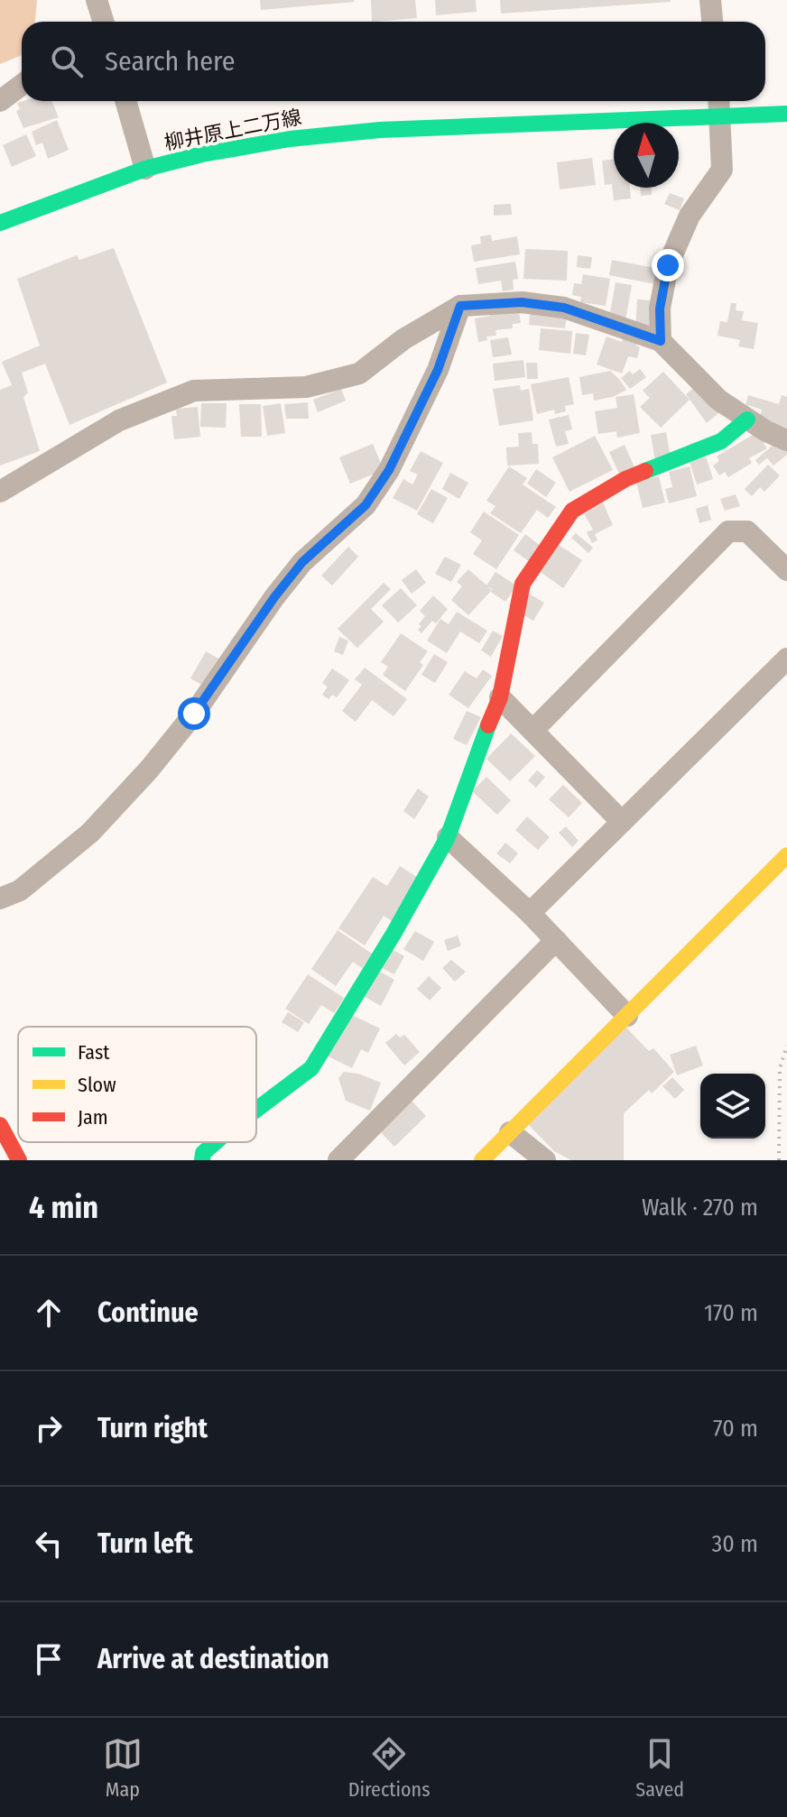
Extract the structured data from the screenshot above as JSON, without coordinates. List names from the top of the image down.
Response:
{
  "streets": {
    "street": ["柳井原上二万線"]
  },
  "legend": ["Fast", "Slow", "Jam"],
  "north": "top",
  "page": {
    "search": "Search here",
    "heading": ["4 min", "Walk · 270 m"],
    "list": [
      ["Continue", "170 m"],
      ["Turn right", "70 m"],
      ["Turn left", "30 m"],
      "Arrive at destination"
    ],
    "nav": ["Map", "Directions", "Saved"]
  }
}
